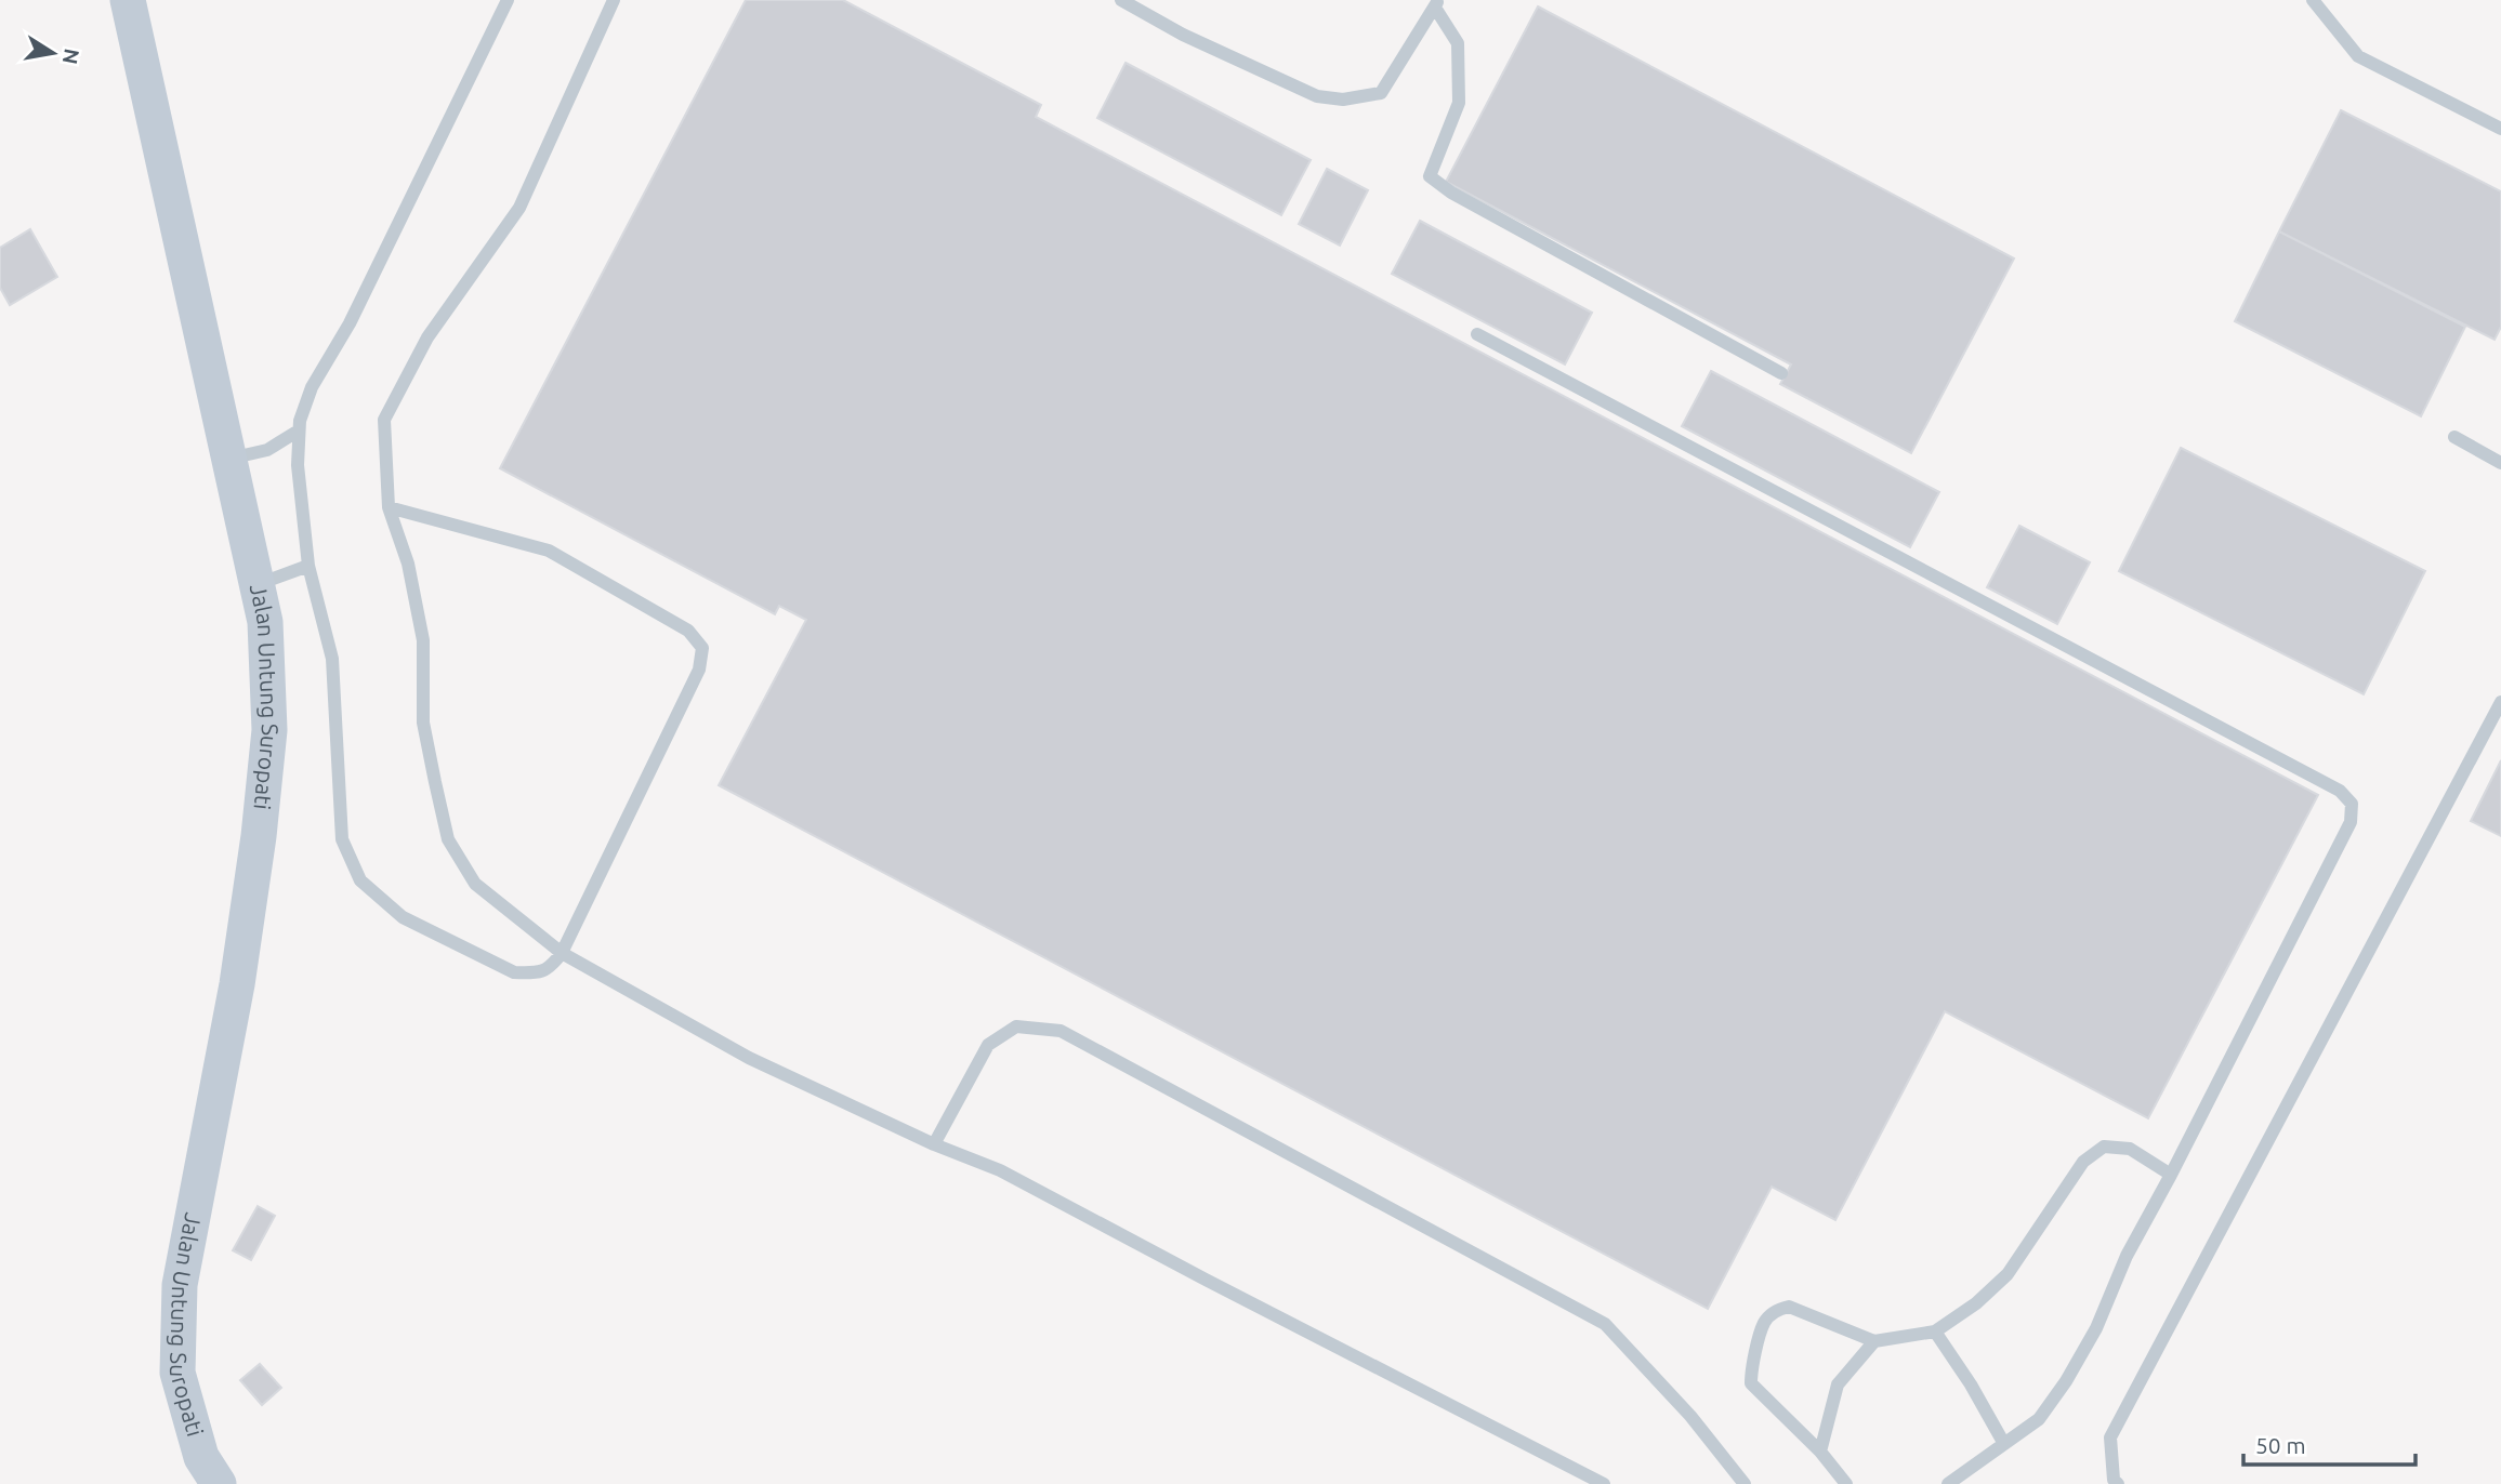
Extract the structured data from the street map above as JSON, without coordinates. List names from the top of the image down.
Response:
{
  "streets": {
    "main road": ["Jalan Untung Suropati"]
  },
  "scale_bar": "50 m",
  "north": "right"
}
